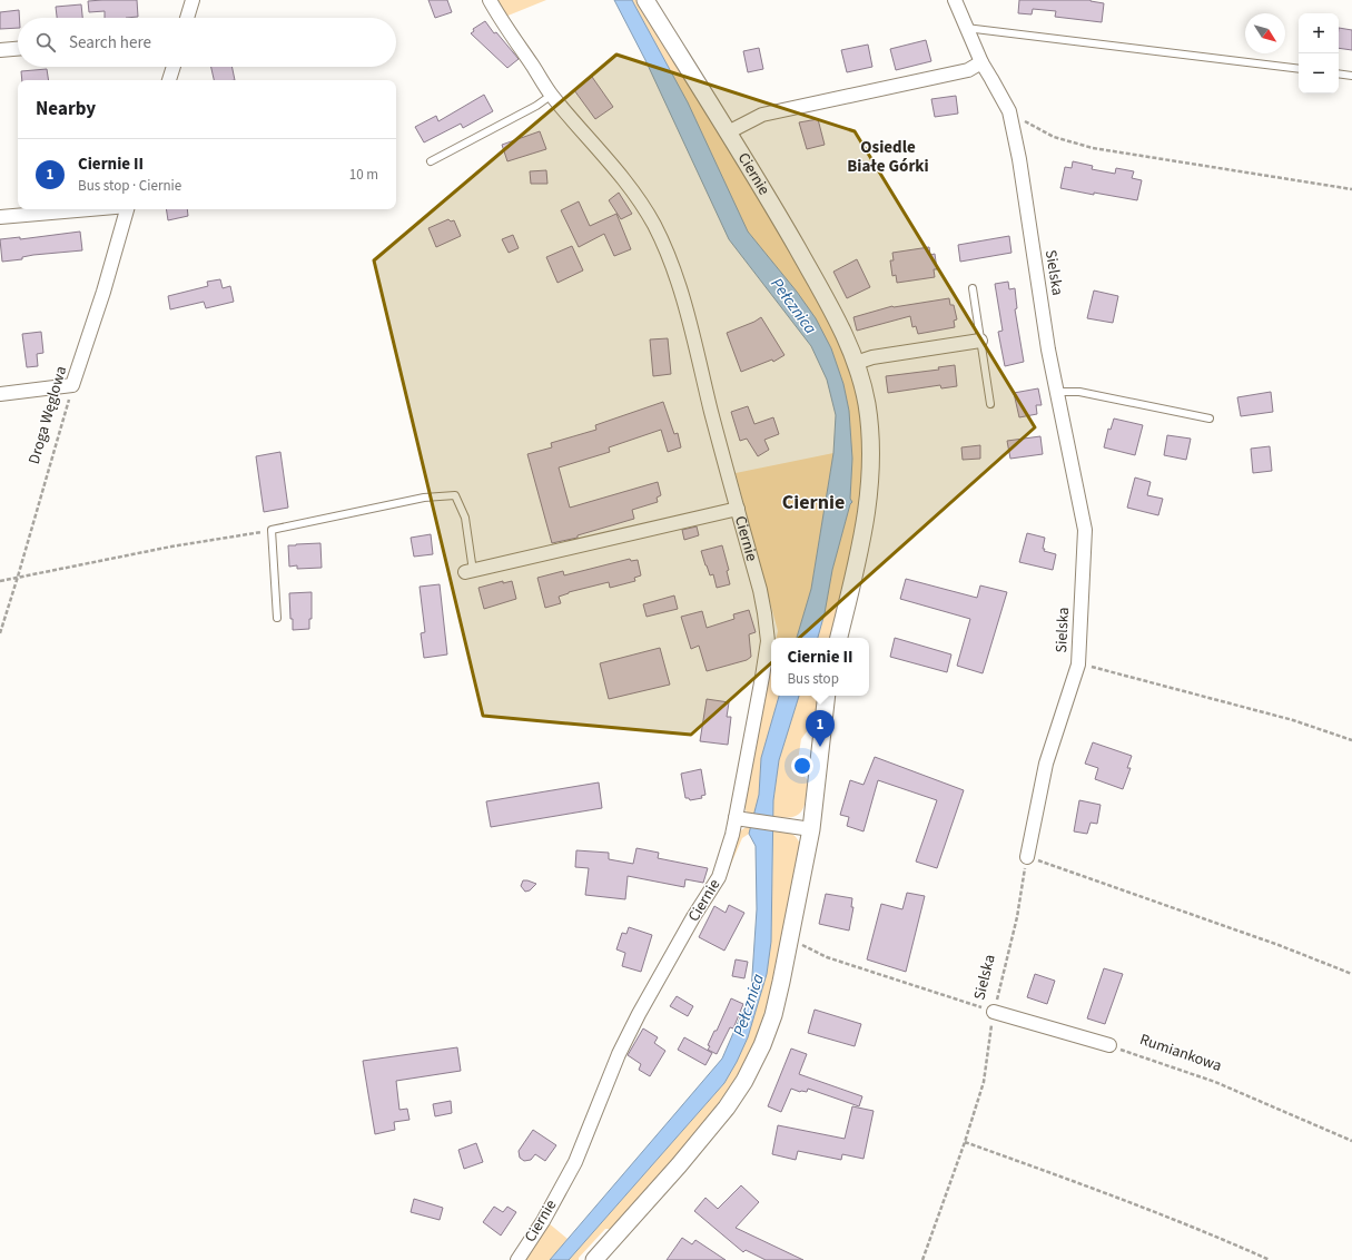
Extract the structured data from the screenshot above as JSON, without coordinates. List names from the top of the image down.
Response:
{
  "streets": {
    "street": ["Ciernie", "Sielska", "Droga Węglowa"],
    "path": ["Rumiankowa"]
  },
  "districts": ["Osiedle Białe Górki", "Ciernie"],
  "water": ["Pełcznica"],
  "north": "bottom right",
  "page": {
    "map_buttons": ["+", "−"],
    "search": "Search here",
    "heading": "Nearby",
    "list": [
      {
        "mark": "1",
        "name": "Ciernie II",
        "note": "Bus stop · Ciernie",
        "value": "10 m"
      }
    ],
    "popup": ["Ciernie II", "Bus stop"],
    "pins": "1"
  }
}
